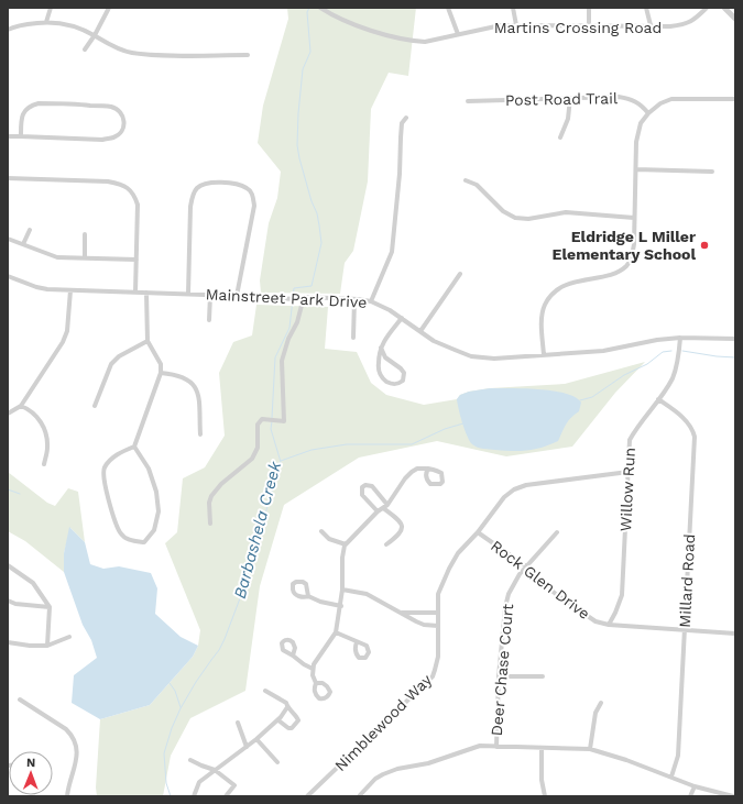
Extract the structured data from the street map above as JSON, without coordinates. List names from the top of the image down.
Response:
{
  "streets": {
    "street": [
      "Martins Crossing Road",
      "Post Road Trail",
      "Mainstreet Park Drive",
      "Willow Run",
      "Rock Glen Drive",
      "Millard Road",
      "Deer Chase Court",
      "Nimblewood Way"
    ]
  },
  "crossings": [
    ["Mainstreet Park Drive", "Willow Run"],
    ["Willow Run", "Rock Glen Drive"],
    ["Willow Run", "Millard Road"],
    ["Willow Run", "Nimblewood Way"],
    ["Rock Glen Drive", "Millard Road"],
    ["Rock Glen Drive", "Deer Chase Court"],
    ["Rock Glen Drive", "Nimblewood Way"]
  ],
  "water": ["Barbashela Creek"],
  "places": ["Eldridge L Miller Elementary School"],
  "north": "top"
}
